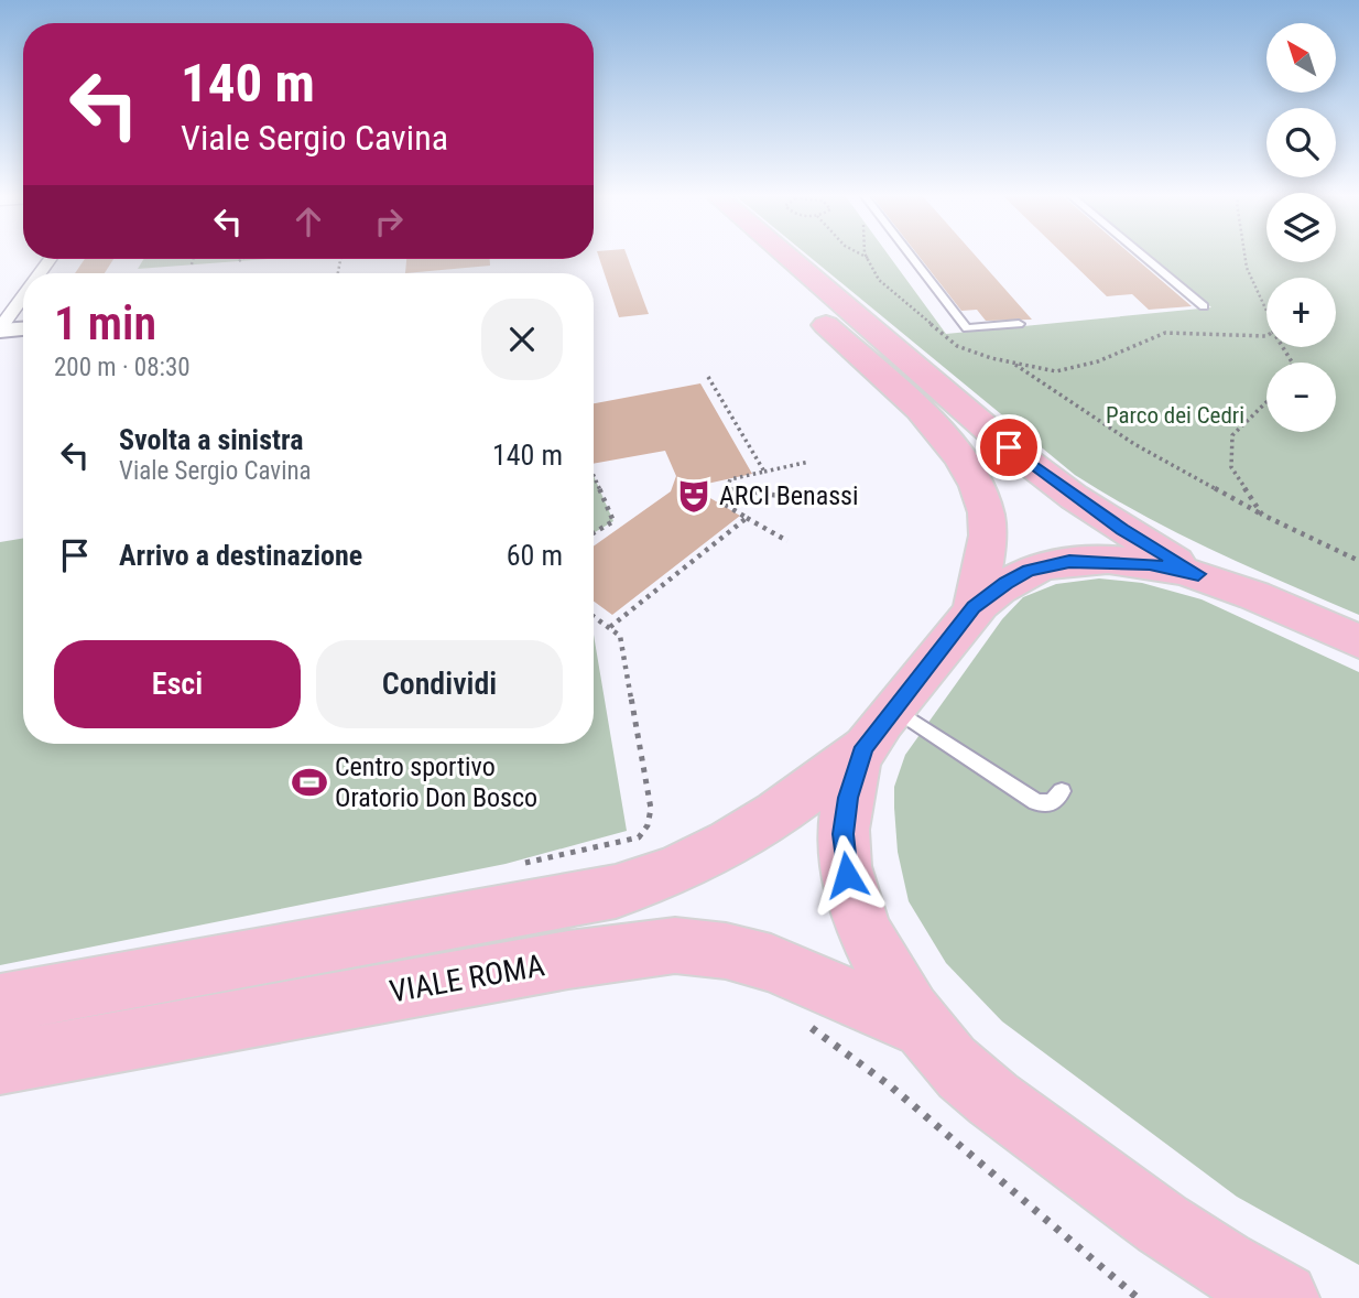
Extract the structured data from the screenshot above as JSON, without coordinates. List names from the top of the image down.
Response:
{
  "streets": {
    "main road": ["VIALE ROMA"]
  },
  "parks": ["Parco dei Cedri"],
  "places": {
    "theatre": ["ARCI Benassi"],
    "sports": ["Centro sportivo Oratorio Don Bosco"]
  },
  "north": "top left",
  "page": {
    "map_buttons": ["+", "−"],
    "turn": ["140 m", "Viale Sergio Cavina"],
    "heading": ["1 min", "200 m · 08:30"],
    "list": [
      {
        "name": "Svolta a sinistra",
        "note": "Viale Sergio Cavina",
        "value": "140 m"
      },
      {
        "name": "Arrivo a destinazione",
        "value": "60 m"
      }
    ],
    "buttons": ["Esci", "Condividi"]
  }
}
